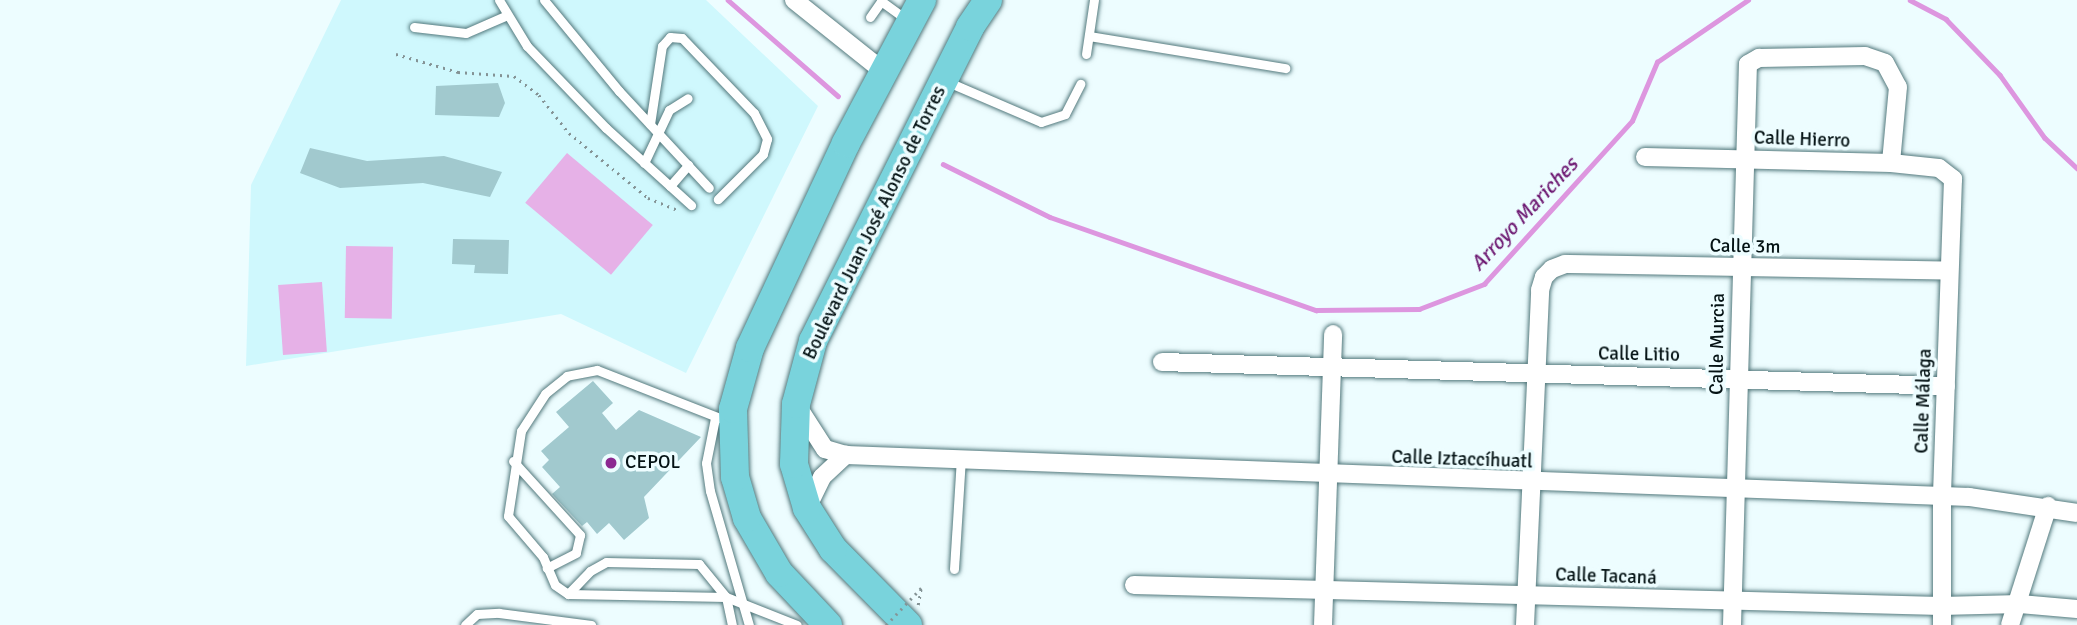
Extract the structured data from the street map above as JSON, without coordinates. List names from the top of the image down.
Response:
{
  "streets": {
    "main road": ["Boulevard Juan José Alonso de Torres"],
    "street": [
      "Calle Hierro",
      "Calle 3m",
      "Calle Murcia",
      "Calle Litio",
      "Calle Málaga",
      "Calle Iztaccíhuatl",
      "Calle Tacaná"
    ]
  },
  "crossings": [
    ["Calle Hierro", "Calle Murcia"],
    ["Calle Hierro", "Calle Málaga"],
    ["Boulevard Juan José Alonso de Torres", "Calle Iztaccíhuatl"],
    ["Calle 3m", "Calle Murcia"],
    ["Calle 3m", "Calle Litio"],
    ["Calle 3m", "Calle Málaga"],
    ["Calle Murcia", "Calle Litio"],
    ["Calle Murcia", "Calle Iztaccíhuatl"],
    ["Calle Murcia", "Calle Tacaná"],
    ["Calle Litio", "Calle Málaga"],
    ["Calle Málaga", "Calle Iztaccíhuatl"],
    ["Calle Málaga", "Calle Tacaná"]
  ],
  "water": ["Arroyo Mariches"],
  "places": ["CEPOL"]
}
